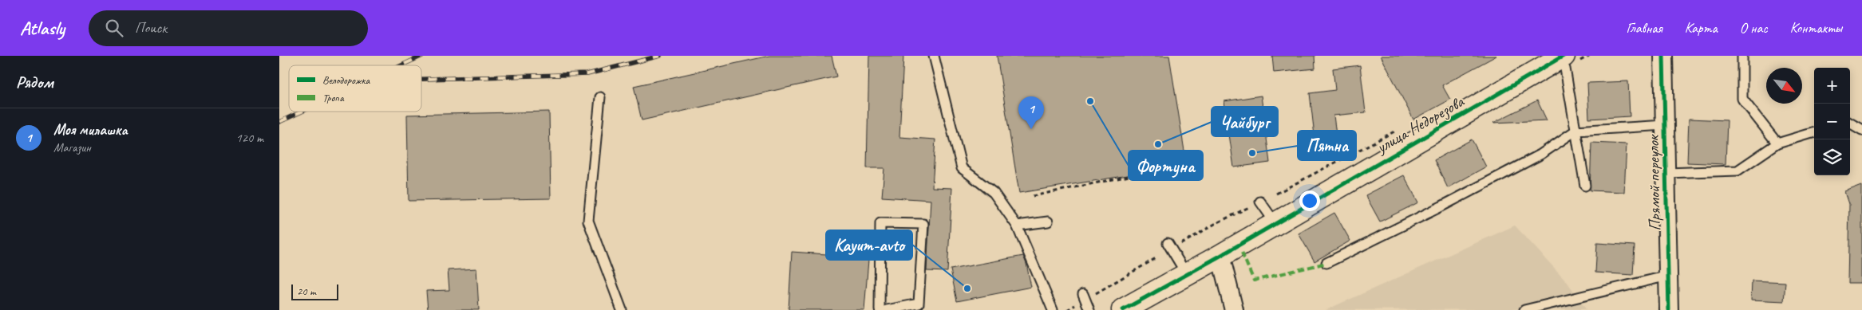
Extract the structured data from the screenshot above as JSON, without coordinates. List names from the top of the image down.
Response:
{
  "streets": {
    "street": ["улица Недорезова", "Прямой переулок"]
  },
  "places": [
    "Фортуна",
    "Чайбург",
    "Пятна",
    "Kayum-avto"
  ],
  "legend": ["Велодорожка", "Тропа"],
  "scale_bar": "20 m",
  "north": "bottom right",
  "page": {
    "header": "Atlasly",
    "search": "Поиск",
    "nav": [
      "Главная",
      "Карта",
      "О нас",
      "Контакты"
    ],
    "heading": "Рядом",
    "map_buttons": ["+", "−"],
    "pins": "1",
    "list": [
      {
        "mark": "1",
        "name": "Моя милашка",
        "note": "Магазин",
        "value": "120 m"
      }
    ],
    "scale": "20 m"
  }
}
